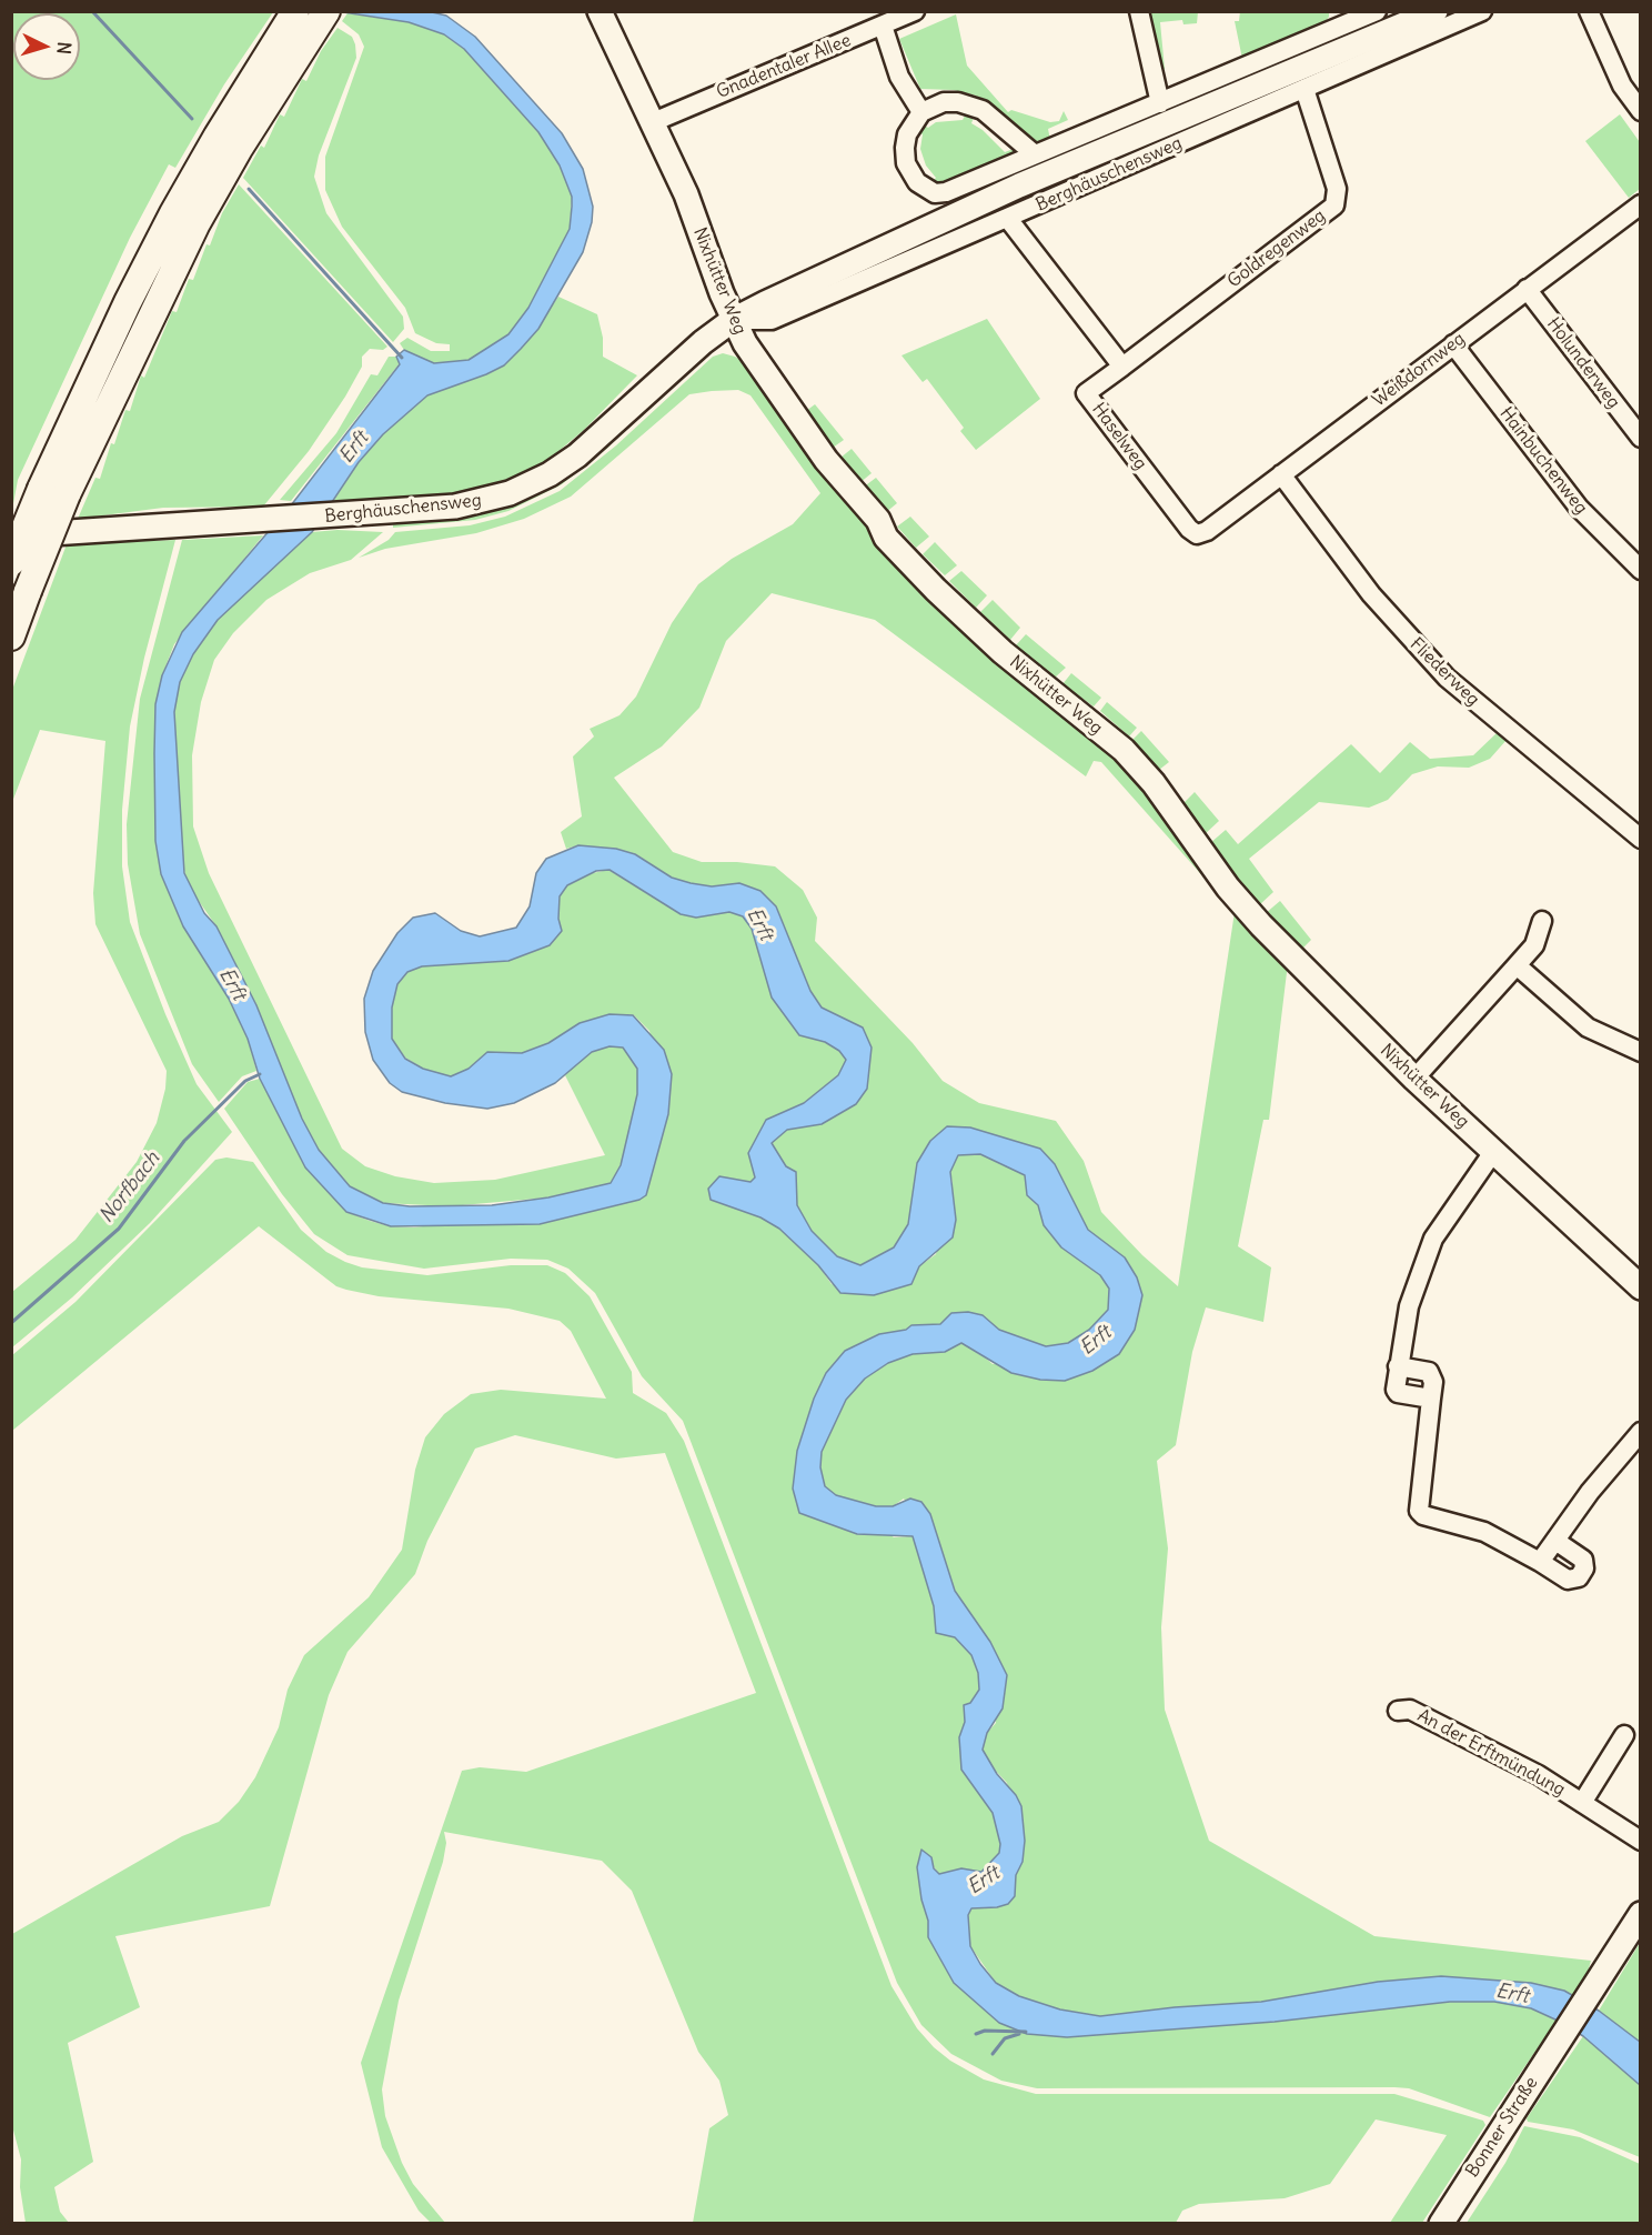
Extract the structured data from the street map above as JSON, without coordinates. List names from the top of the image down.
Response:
{
  "streets": {
    "main road": ["Berghäuschensweg", "Nixhütter Weg", "Bonner Straße"],
    "street": [
      "Gnadentaler Allee",
      "Goldregenweg",
      "Holunderweg",
      "Weißdornweg",
      "Haselweg",
      "Hainbuchenweg",
      "Fliederweg",
      "An der Erftmündung"
    ]
  },
  "crossings": [
    ["Gnadentaler Allee", "Nixhütter Weg"],
    ["Berghäuschensweg", "Goldregenweg"],
    ["Berghäuschensweg", "Nixhütter Weg"],
    ["Goldregenweg", "Haselweg"],
    ["Holunderweg", "Weißdornweg"],
    ["Weißdornweg", "Haselweg"],
    ["Weißdornweg", "Hainbuchenweg"],
    ["Weißdornweg", "Fliederweg"]
  ],
  "water": ["Erft", "Norfbach"],
  "north": "right"
}
